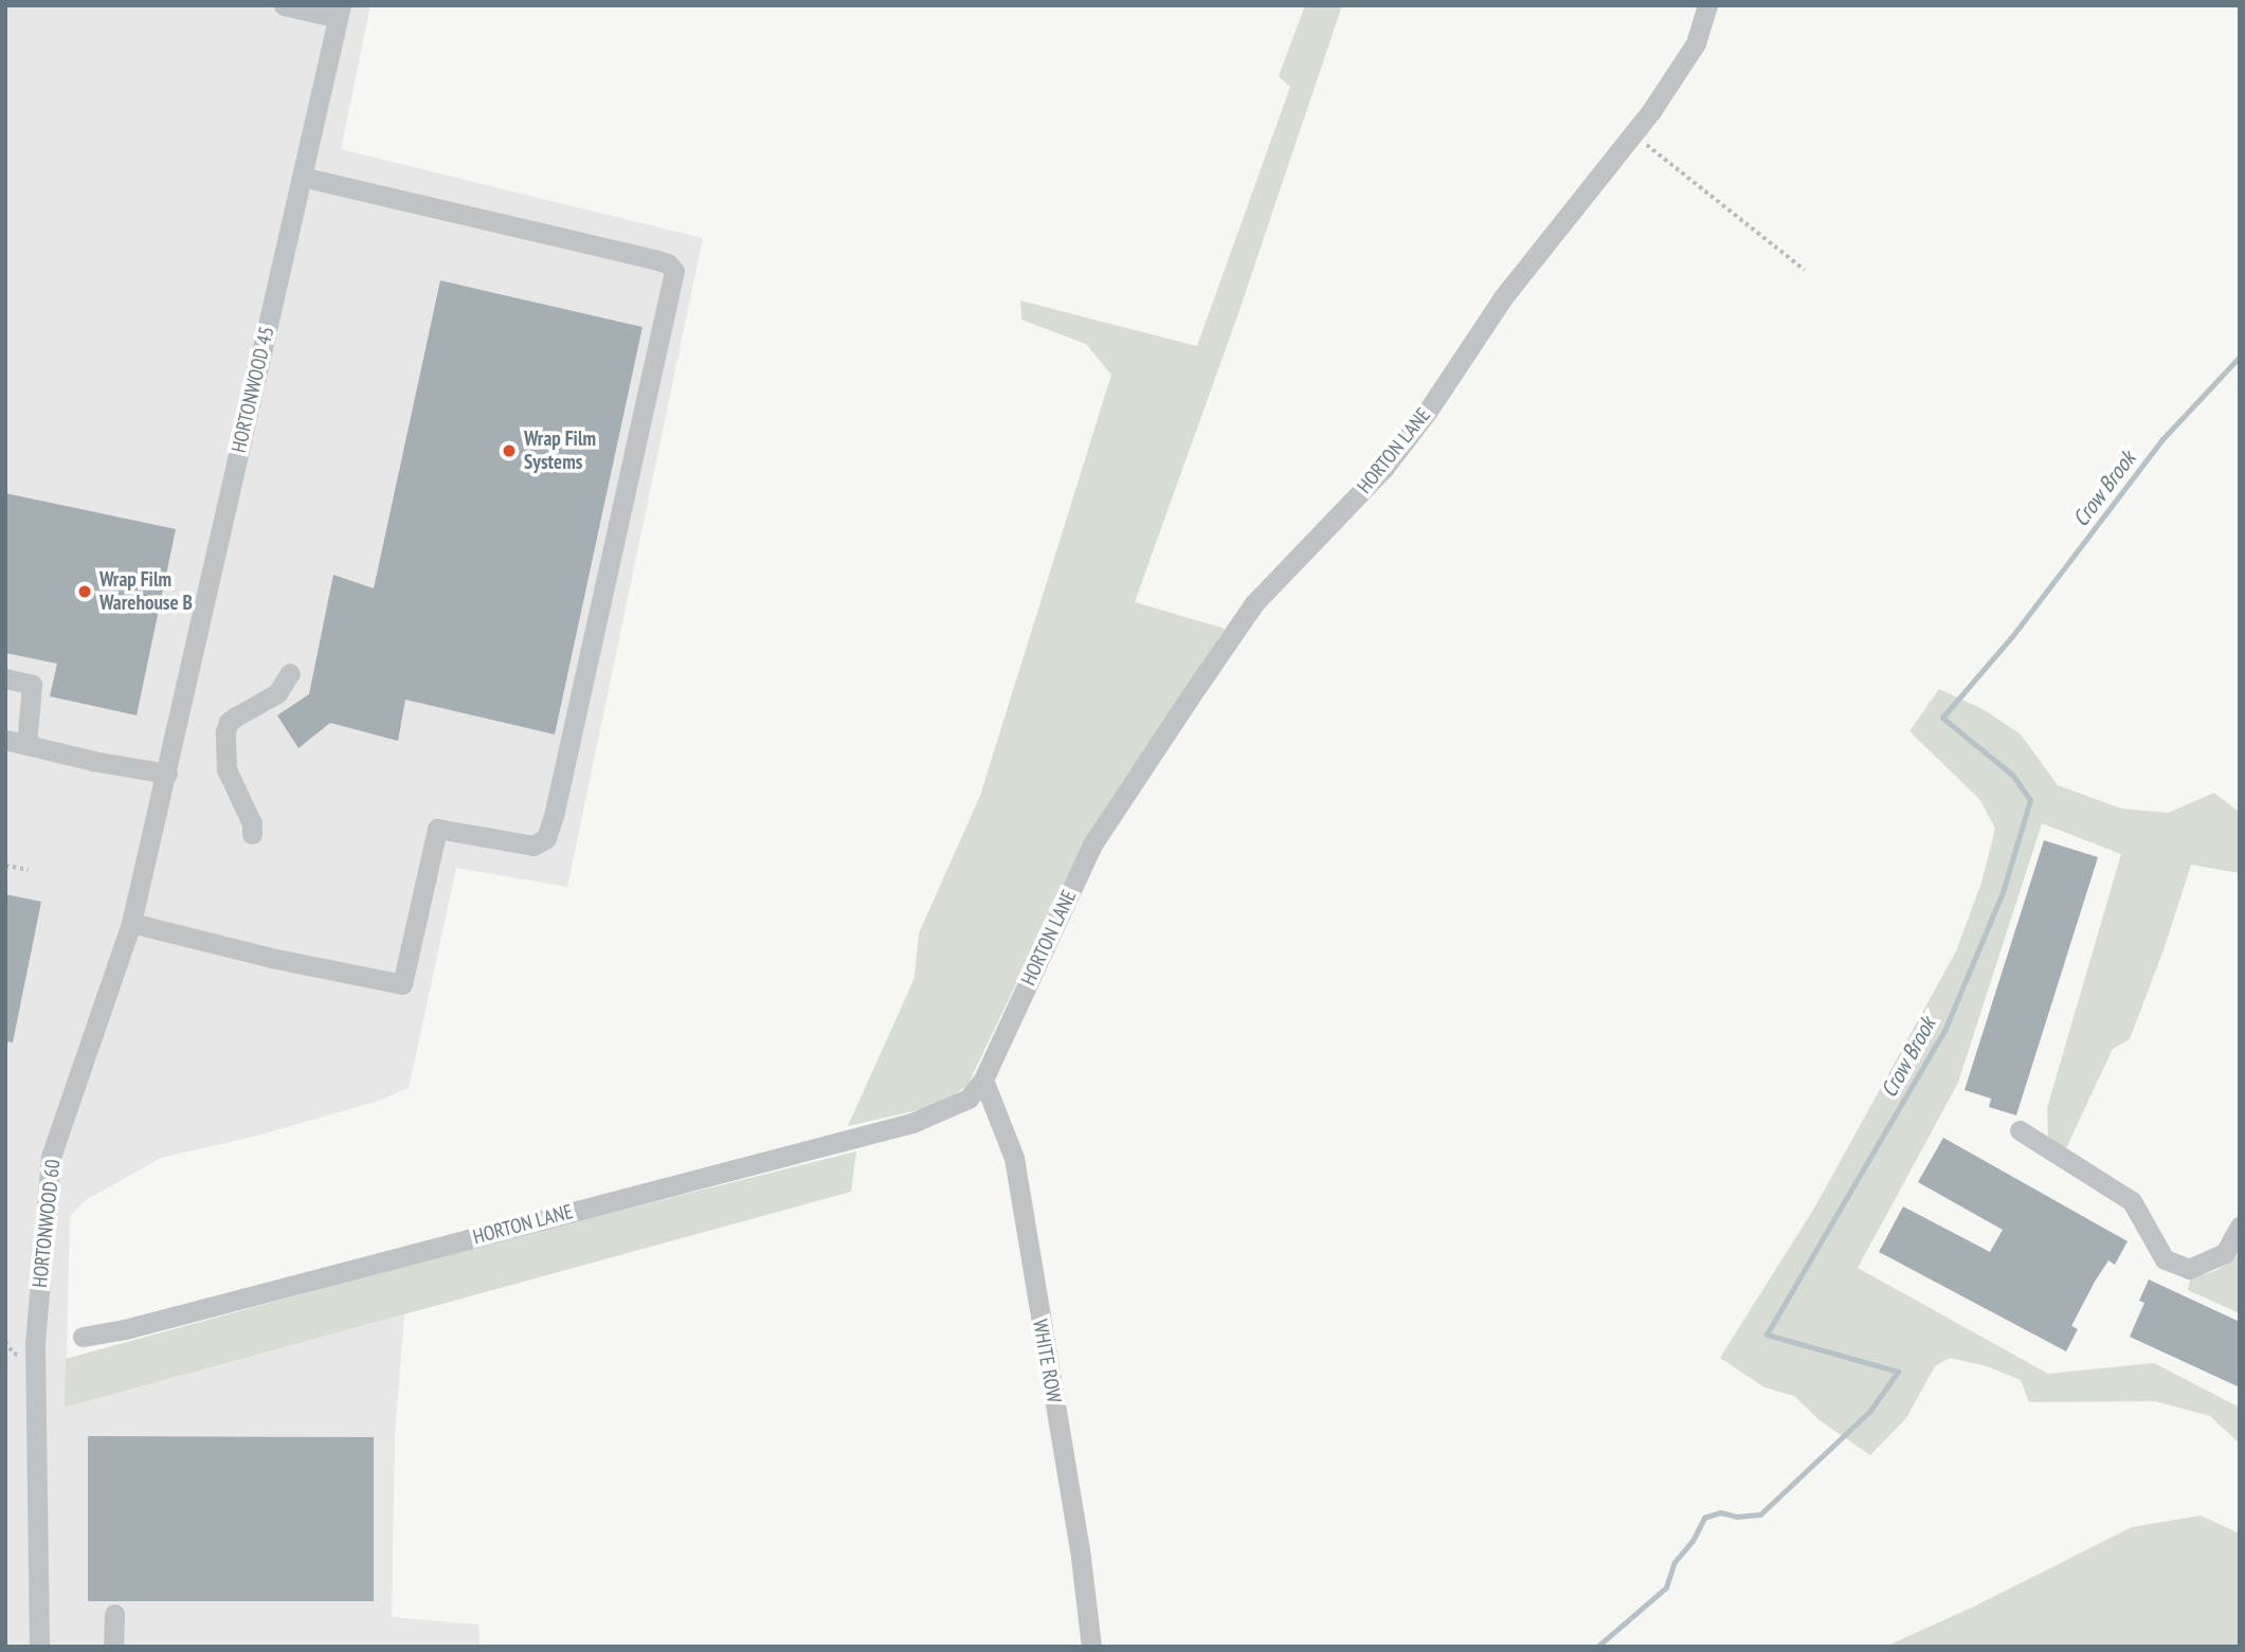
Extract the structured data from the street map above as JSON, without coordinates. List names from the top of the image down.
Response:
{
  "streets": {
    "street": [
      "HORTONWOOD 45",
      "HORTON LANE",
      "HORTONWOOD 60",
      "WHITE ROW"
    ]
  },
  "crossings": [
    ["HORTONWOOD 45", "HORTONWOOD 60"],
    ["HORTON LANE", "WHITE ROW"]
  ],
  "water": ["Crow Brook"],
  "places": ["Wrap Film Systems", "Wrap Film Warehouse B"]
}
